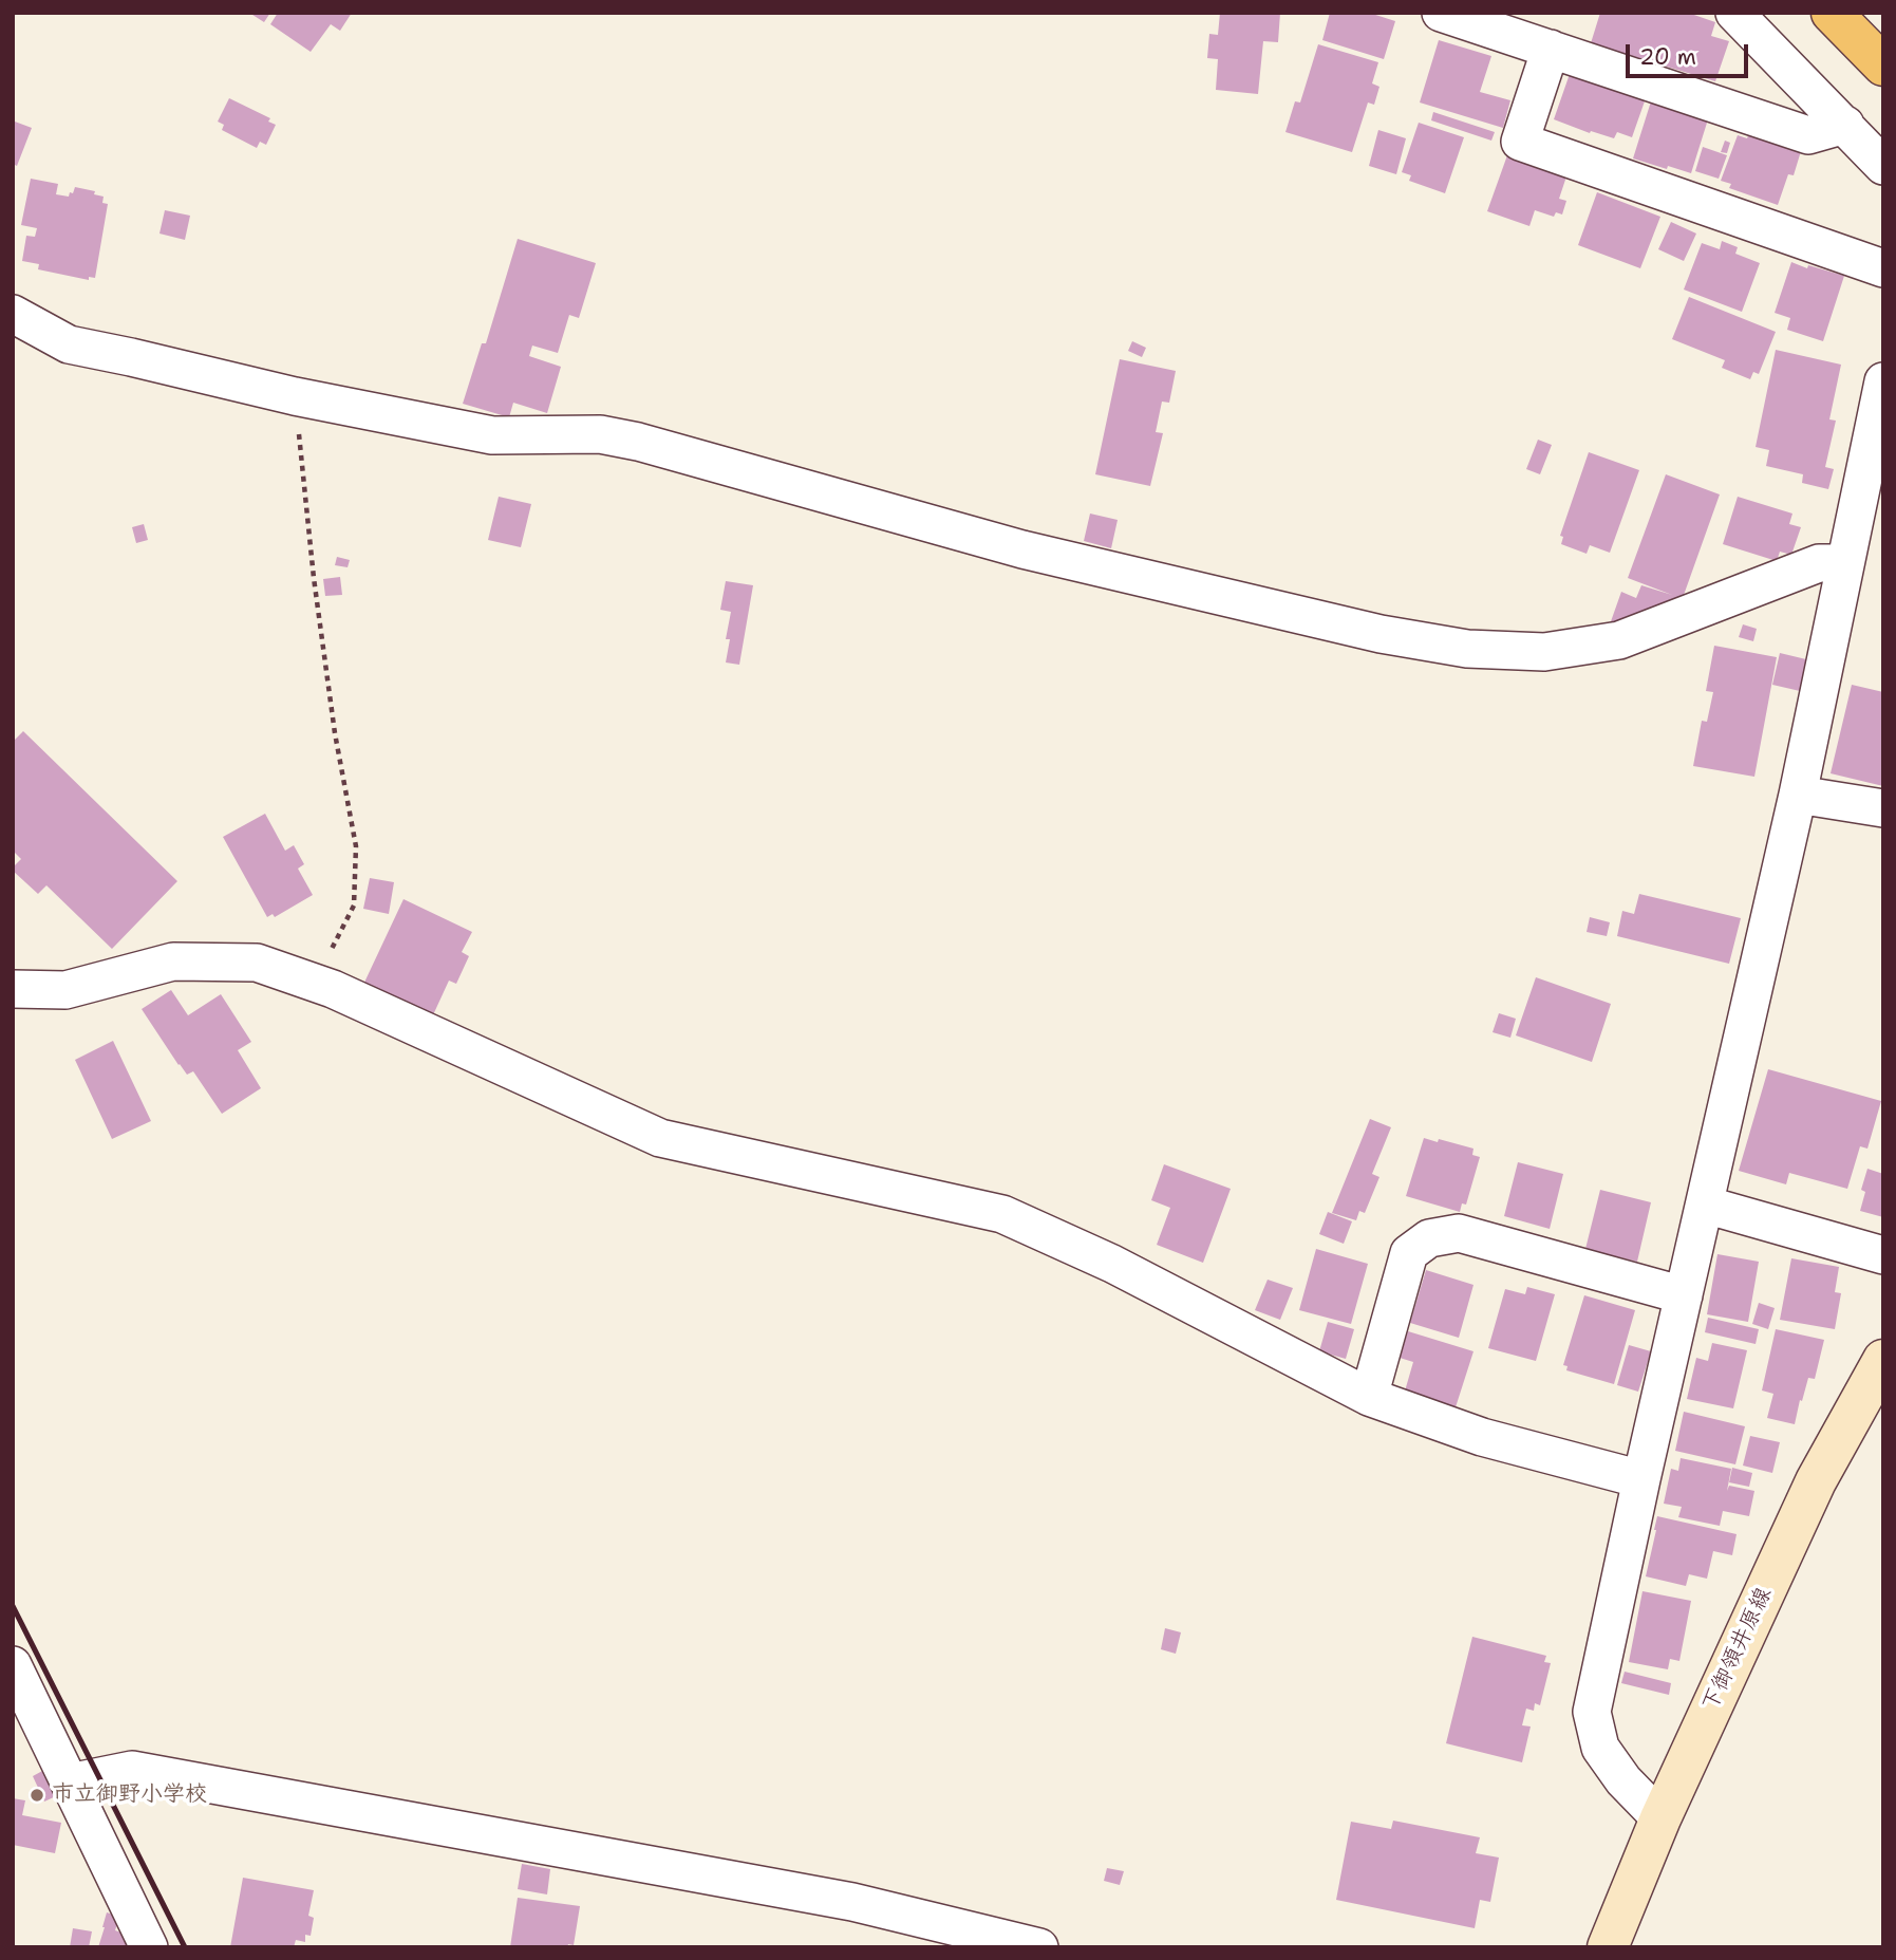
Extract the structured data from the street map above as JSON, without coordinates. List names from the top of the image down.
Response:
{
  "streets": {
    "main road": ["下御領井原線"]
  },
  "places": ["市立御野小学校"],
  "scale_bar": "20 m"
}
